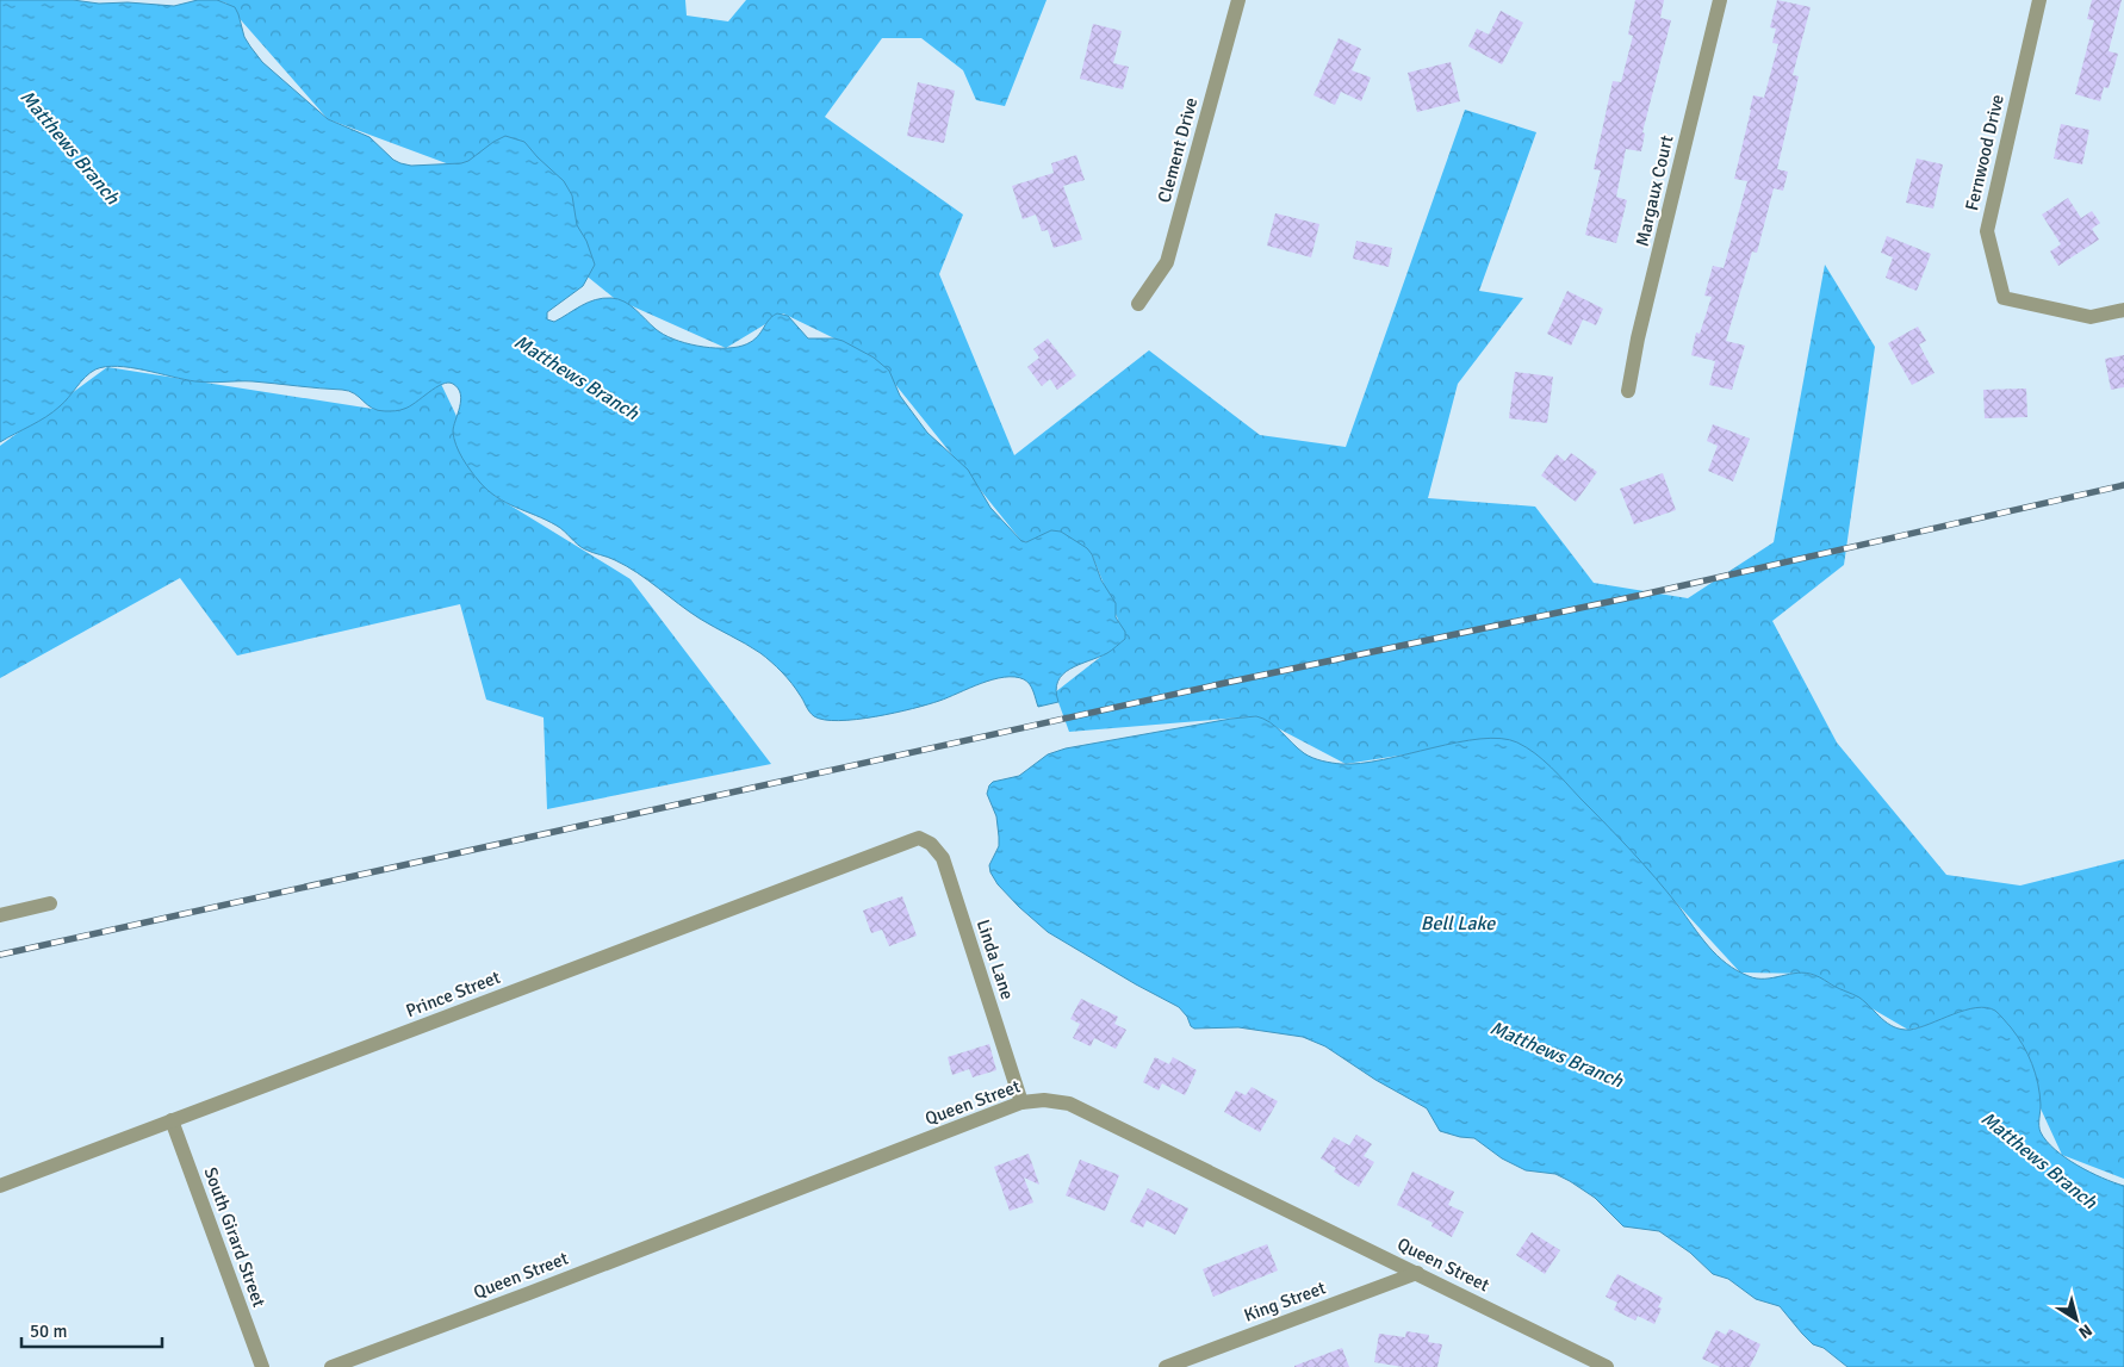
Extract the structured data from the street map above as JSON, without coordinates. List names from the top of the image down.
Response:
{
  "streets": {
    "street": [
      "Clement Drive",
      "Fernwood Drive",
      "Margaux Court",
      "Linda Lane",
      "Prince Street",
      "Queen Street",
      "South Girard Street",
      "King Street"
    ]
  },
  "crossings": [
    ["Linda Lane", "Prince Street"],
    ["Linda Lane", "Queen Street"],
    ["Prince Street", "South Girard Street"],
    ["Queen Street", "King Street"]
  ],
  "water": ["Matthews Branch", "Bell Lake"],
  "scale_bar": "50 m",
  "north": "bottom right"
}
